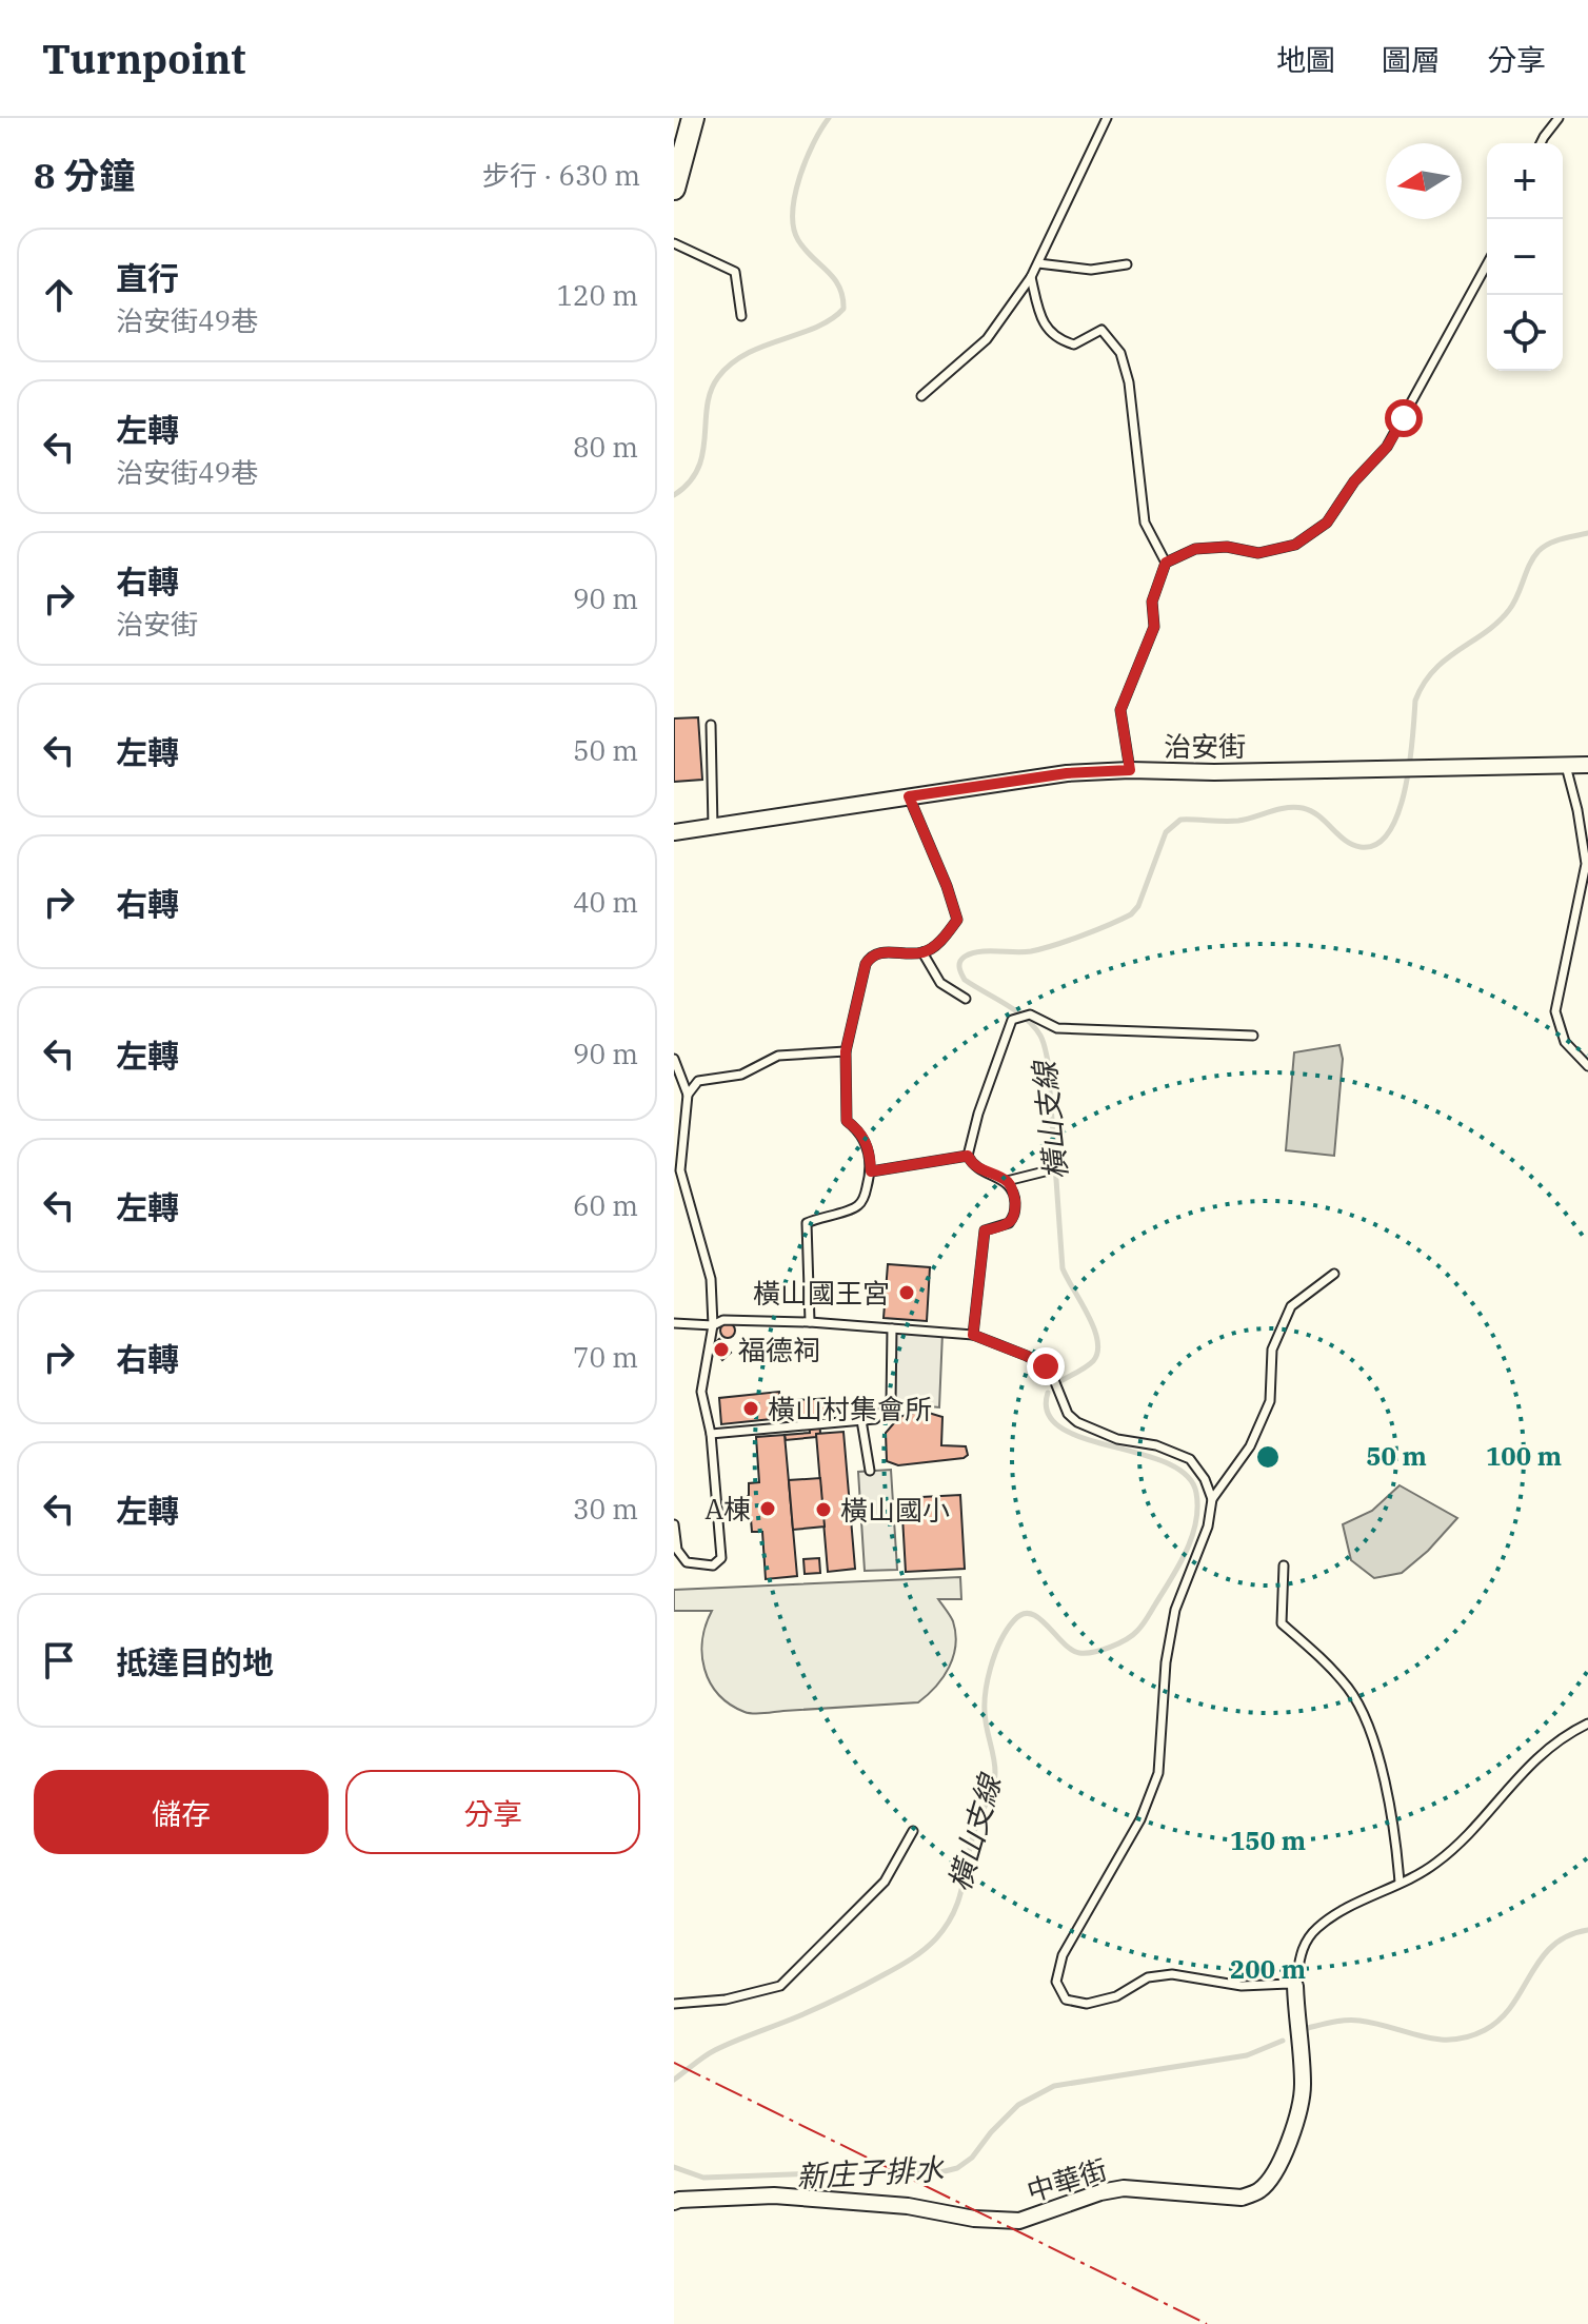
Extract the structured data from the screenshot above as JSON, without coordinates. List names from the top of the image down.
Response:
{
  "streets": {
    "street": ["治安街", "中華街"]
  },
  "water": ["橫山支線", "新庄子排水"],
  "places": [
    "橫山國王宮",
    "福德祠",
    "橫山村集會所",
    "A棟",
    "橫山國小"
  ],
  "north": "left",
  "page": {
    "header": "Turnpoint",
    "nav": ["地圖", "圖層", "分享"],
    "heading": ["8 分鐘", "步行 · 630 m"],
    "map_buttons": ["+", "−"],
    "list": [
      ["直行", "治安街49巷", "120 m"],
      ["左轉", "治安街49巷", "80 m"],
      ["右轉", "治安街", "90 m"],
      ["左轉", "50 m"],
      ["右轉", "40 m"],
      ["左轉", "90 m"],
      ["左轉", "60 m"],
      ["右轉", "70 m"],
      ["左轉", "30 m"],
      "抵達目的地"
    ],
    "buttons": ["儲存", "分享"]
  },
  "rings": [
    "50 m",
    "100 m",
    "150 m",
    "200 m"
  ]
}
